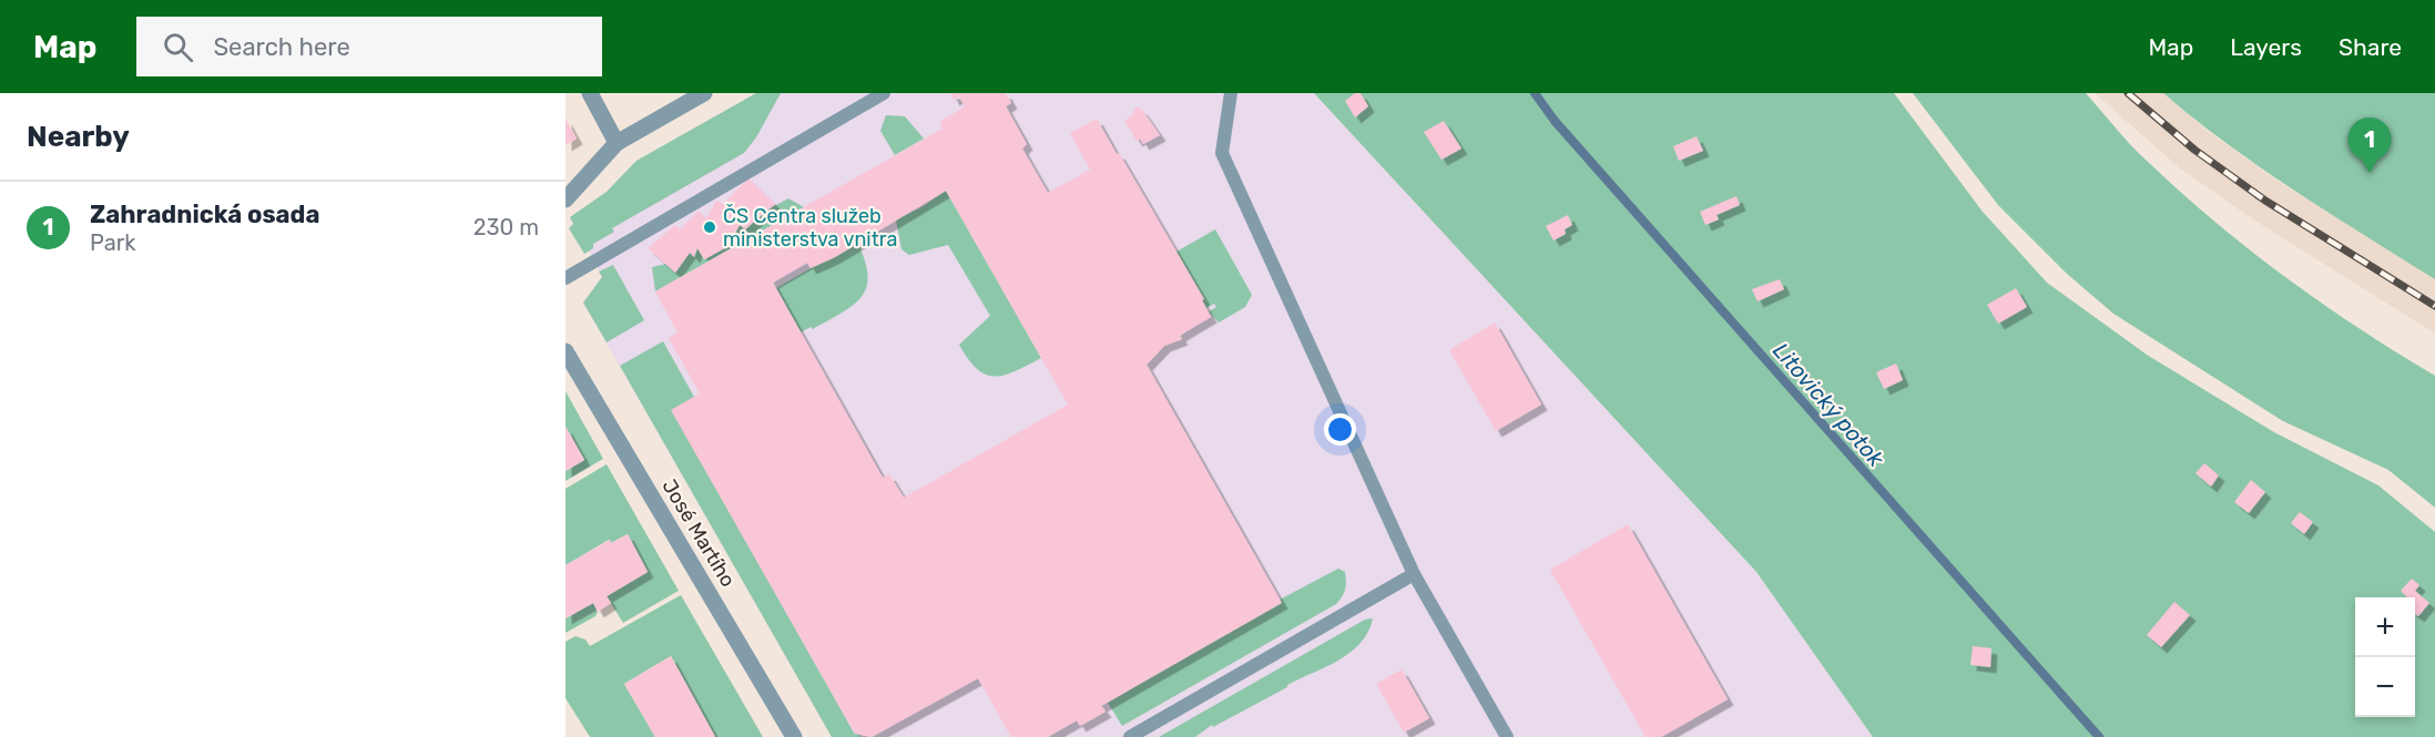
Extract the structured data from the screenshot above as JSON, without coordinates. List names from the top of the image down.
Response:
{
  "streets": {
    "street": ["José Martího"]
  },
  "water": ["Litovický potok"],
  "places": ["ČS Centra služeb ministerstva vnitra"],
  "page": {
    "header": "Map",
    "search": "Search here",
    "nav": ["Map", "Layers", "Share"],
    "heading": "Nearby",
    "pins": "1",
    "list": [
      {
        "mark": "1",
        "name": "Zahradnická osada",
        "note": "Park",
        "value": "230 m"
      }
    ],
    "map_buttons": ["+", "−"]
  }
}
